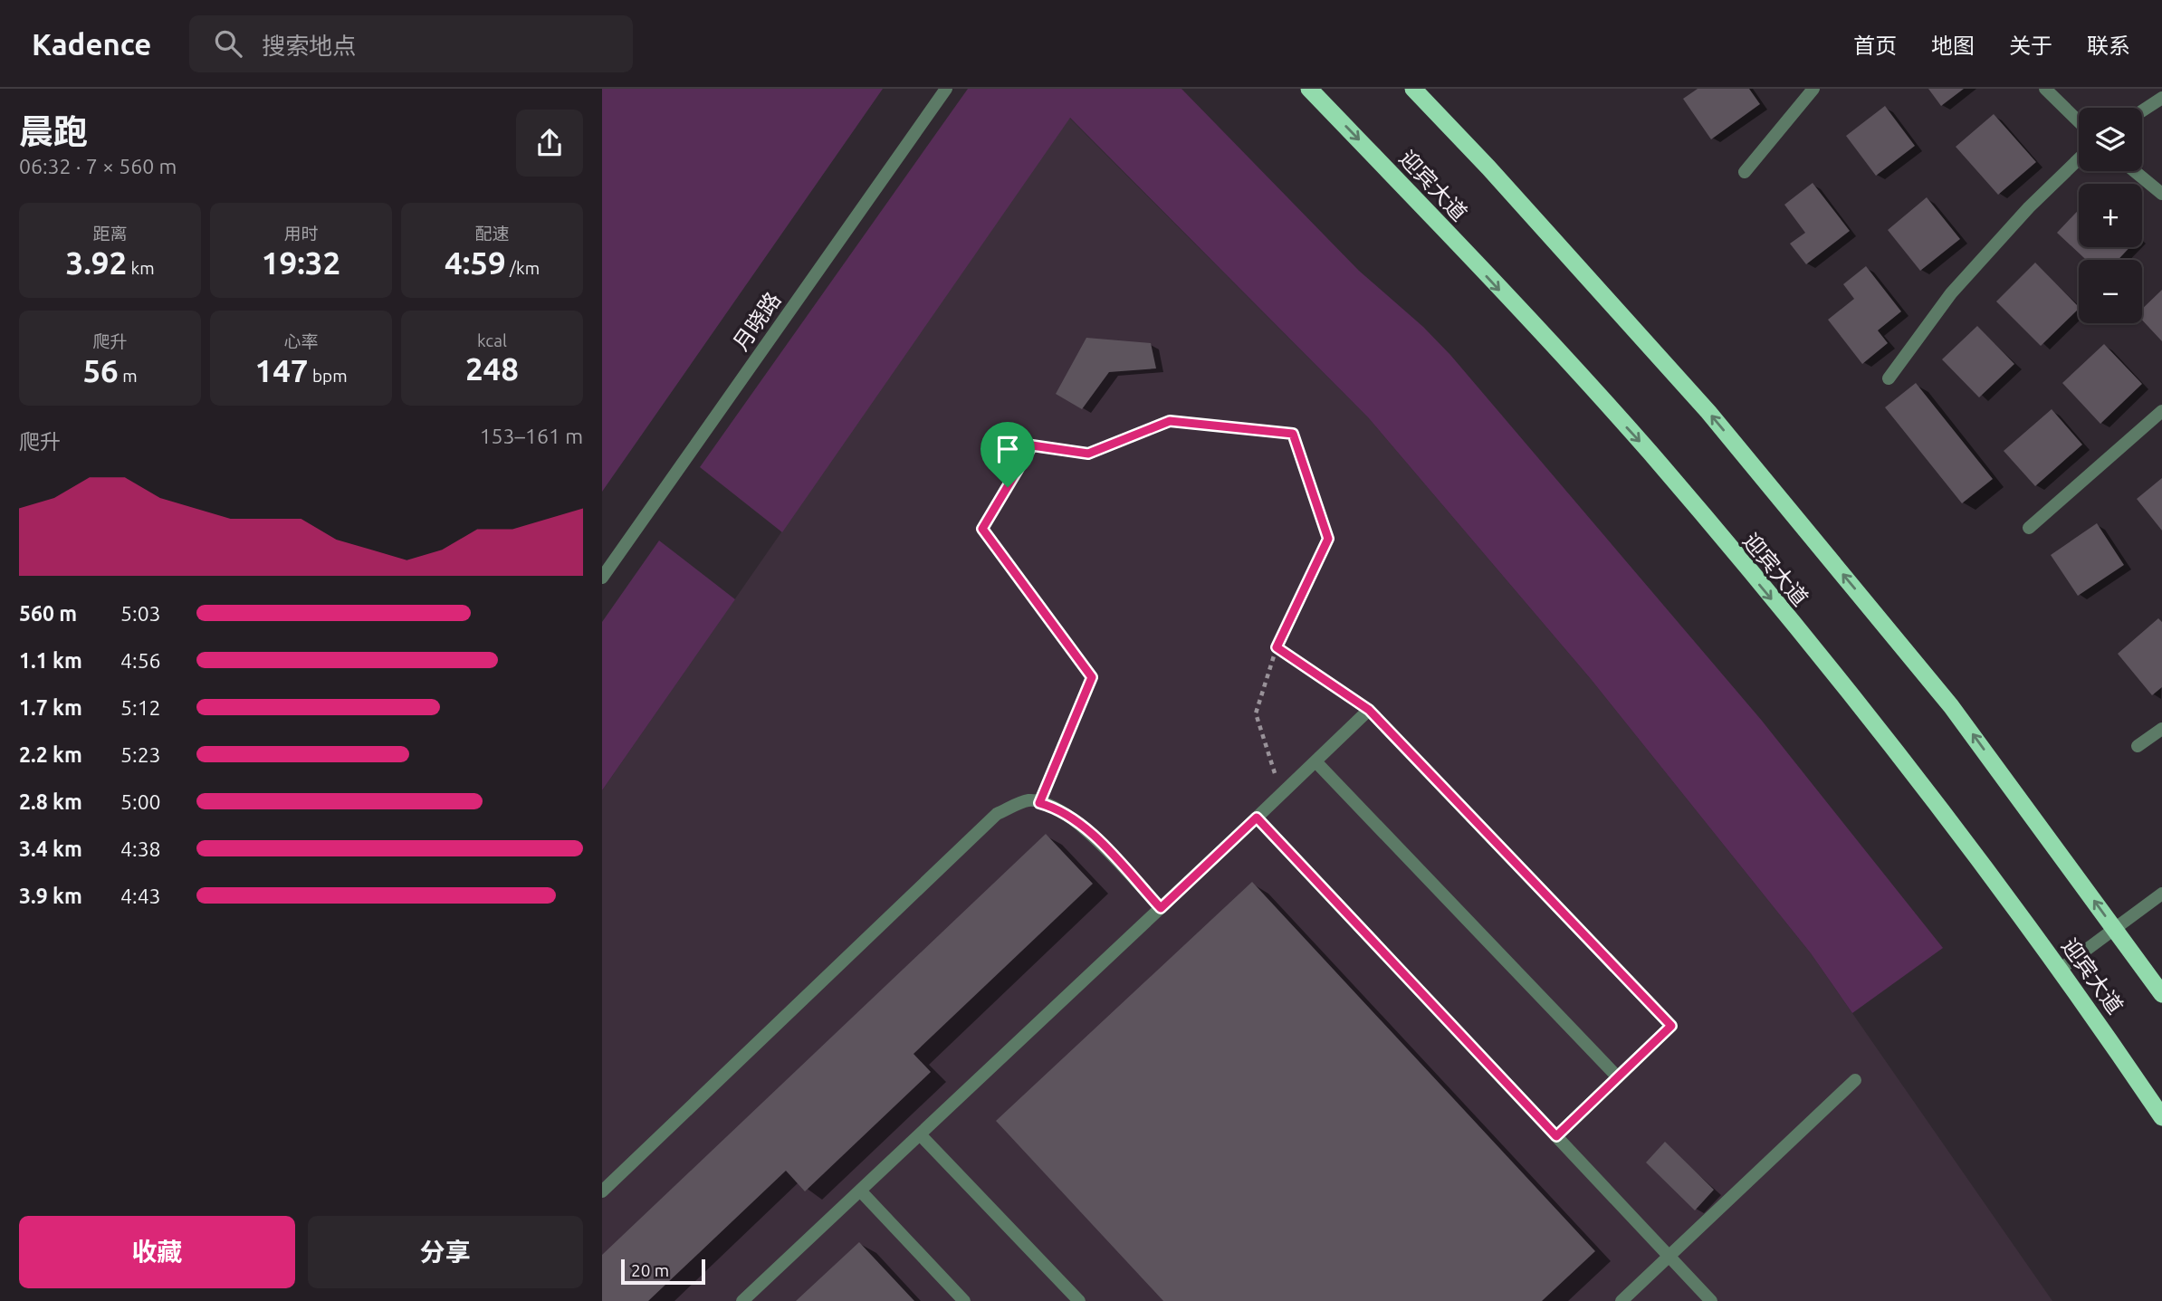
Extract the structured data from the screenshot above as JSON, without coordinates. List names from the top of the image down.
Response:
{
  "streets": {
    "highway": ["迎宾大道"],
    "street": ["月晓路"]
  },
  "scale_bar": "20 m",
  "page": {
    "header": "Kadence",
    "search": "搜索地点",
    "nav": [
      "首页",
      "地图",
      "关于",
      "联系"
    ],
    "heading": ["晨跑", "06:32 · 7 × 560 m"],
    "map_buttons": ["+", "−"],
    "stats": [
      ["距离", "3.92 km"],
      ["用时", "19:32"],
      ["配速", "4:59 /km"],
      ["爬升", "56 m"],
      ["心率", "147 bpm"],
      ["kcal", "248"]
    ],
    "chart": ["爬升", "153–161 m"],
    "list": [
      {
        "name": "560 m",
        "note": "5:03"
      },
      {
        "name": "1.1 km",
        "note": "4:56"
      },
      {
        "name": "1.7 km",
        "note": "5:12"
      },
      {
        "name": "2.2 km",
        "note": "5:23"
      },
      {
        "name": "2.8 km",
        "note": "5:00"
      },
      {
        "name": "3.4 km",
        "note": "4:38"
      },
      {
        "name": "3.9 km",
        "note": "4:43"
      }
    ],
    "buttons": ["收藏", "分享"],
    "scale": "20 m"
  }
}
